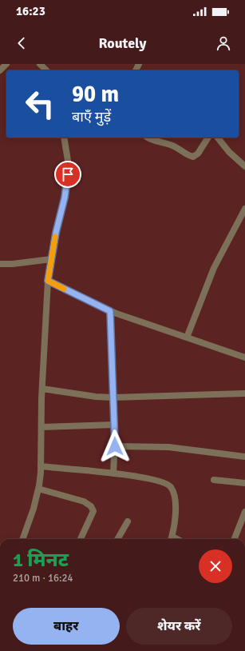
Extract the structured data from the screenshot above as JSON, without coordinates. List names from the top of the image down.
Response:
{
  "page": {
    "status": "16:23",
    "header": "Routely",
    "turn": ["90 m", "बाएँ मुड़ें"],
    "heading": ["1 मिनट", "210 m · 16:24"],
    "buttons": ["बाहर", "शेयर करें"]
  }
}
